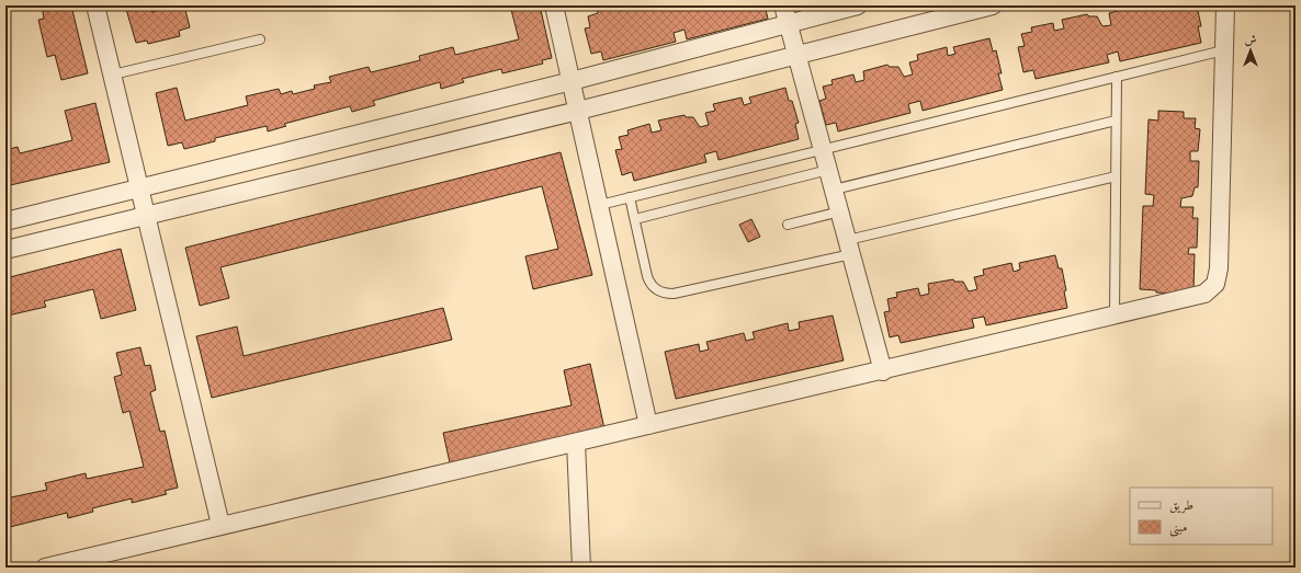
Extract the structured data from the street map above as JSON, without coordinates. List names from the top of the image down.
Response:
{
  "legend": ["طريق", "مبنى"],
  "north": "top"
}
